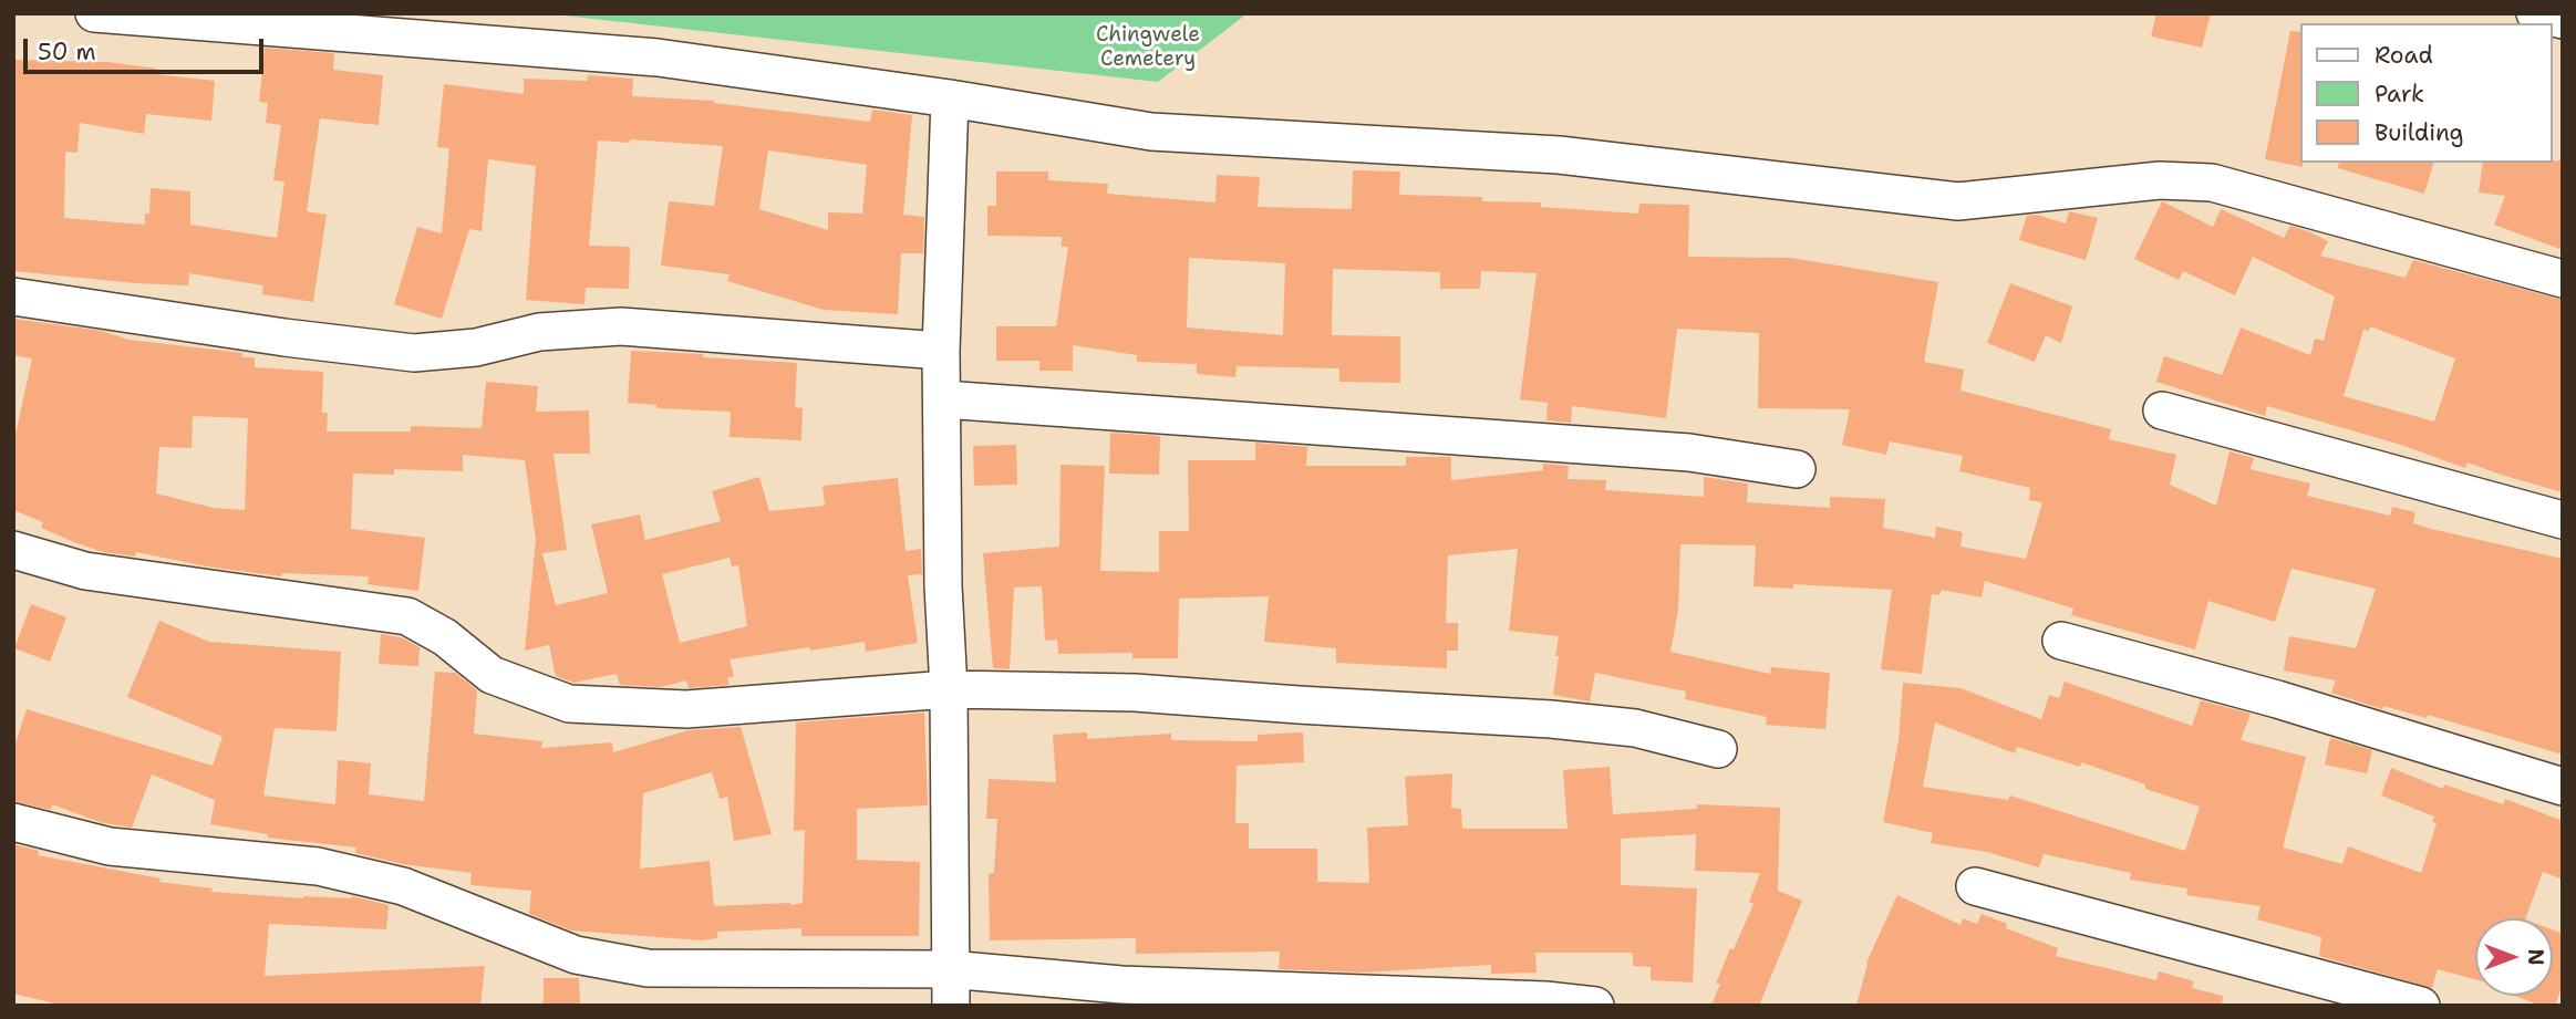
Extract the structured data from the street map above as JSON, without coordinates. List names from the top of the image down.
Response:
{
  "parks": ["Chingwele Cemetery"],
  "legend": ["Road", "Park", "Building"],
  "scale_bar": "50 m",
  "north": "right"
}
